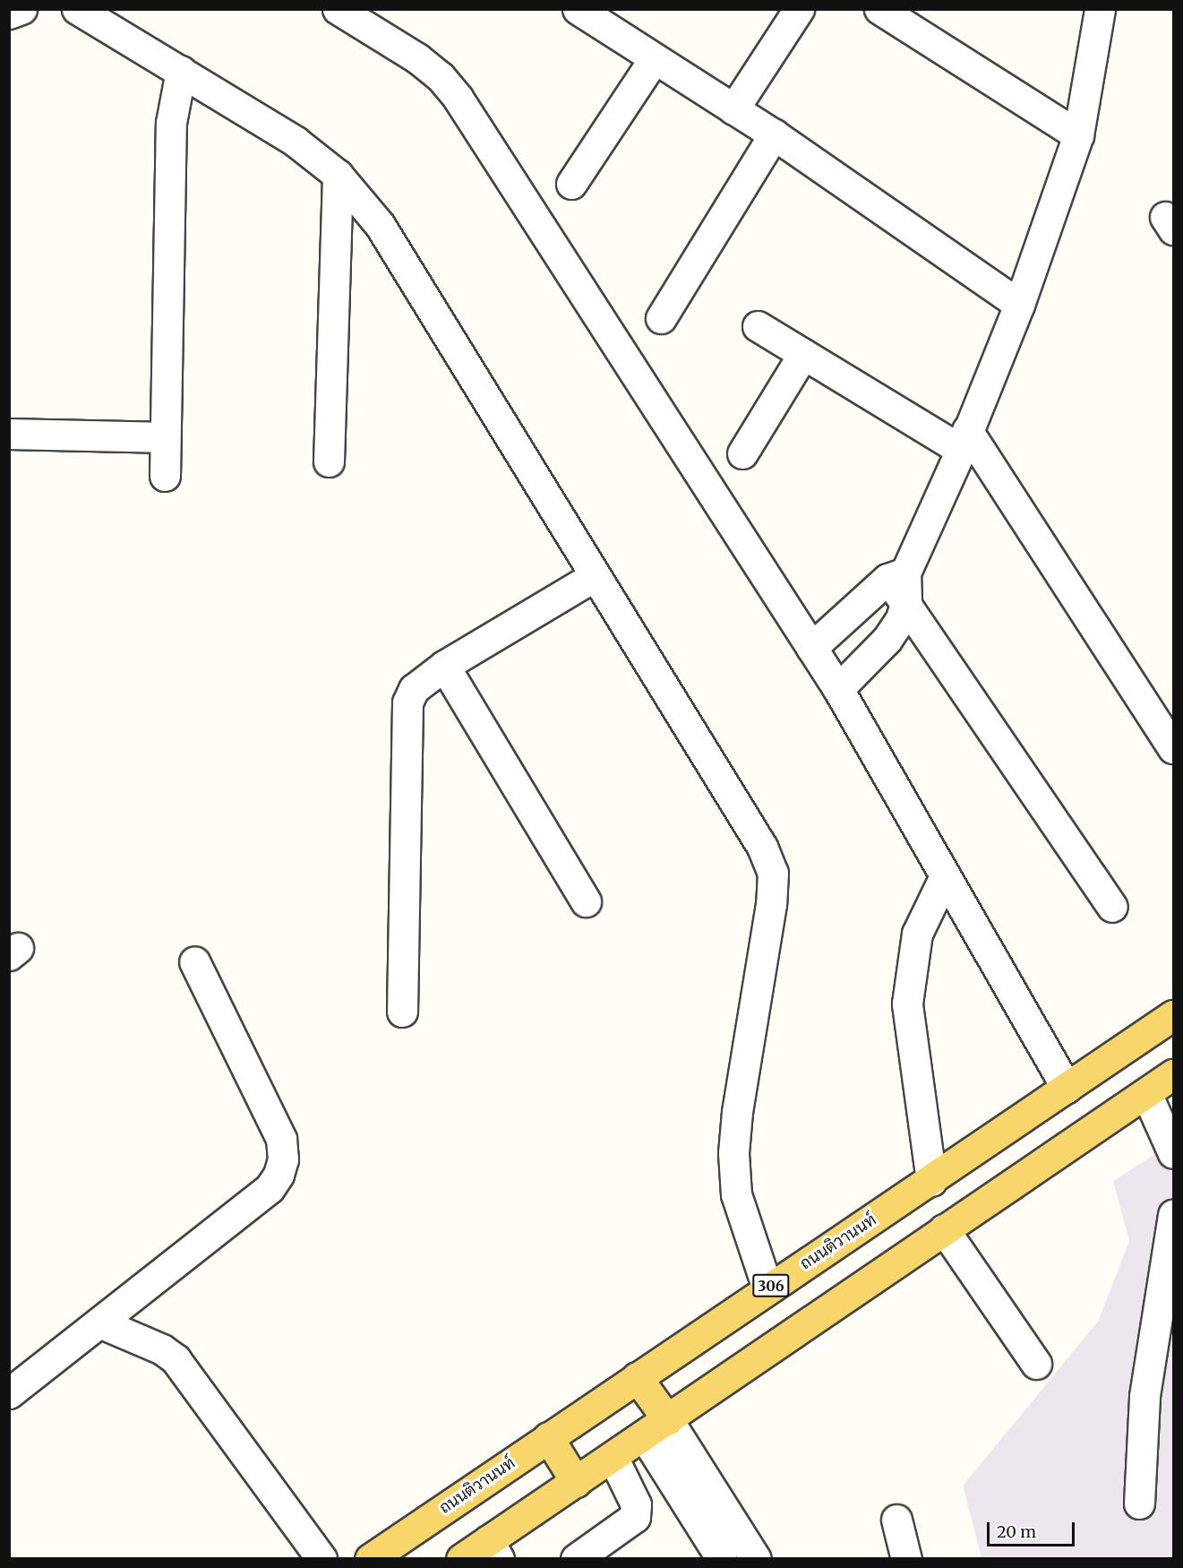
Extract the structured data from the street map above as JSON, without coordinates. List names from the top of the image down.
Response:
{
  "streets": {
    "main road": ["ถนนติวานนท์", "306"]
  },
  "scale_bar": "20 m"
}
